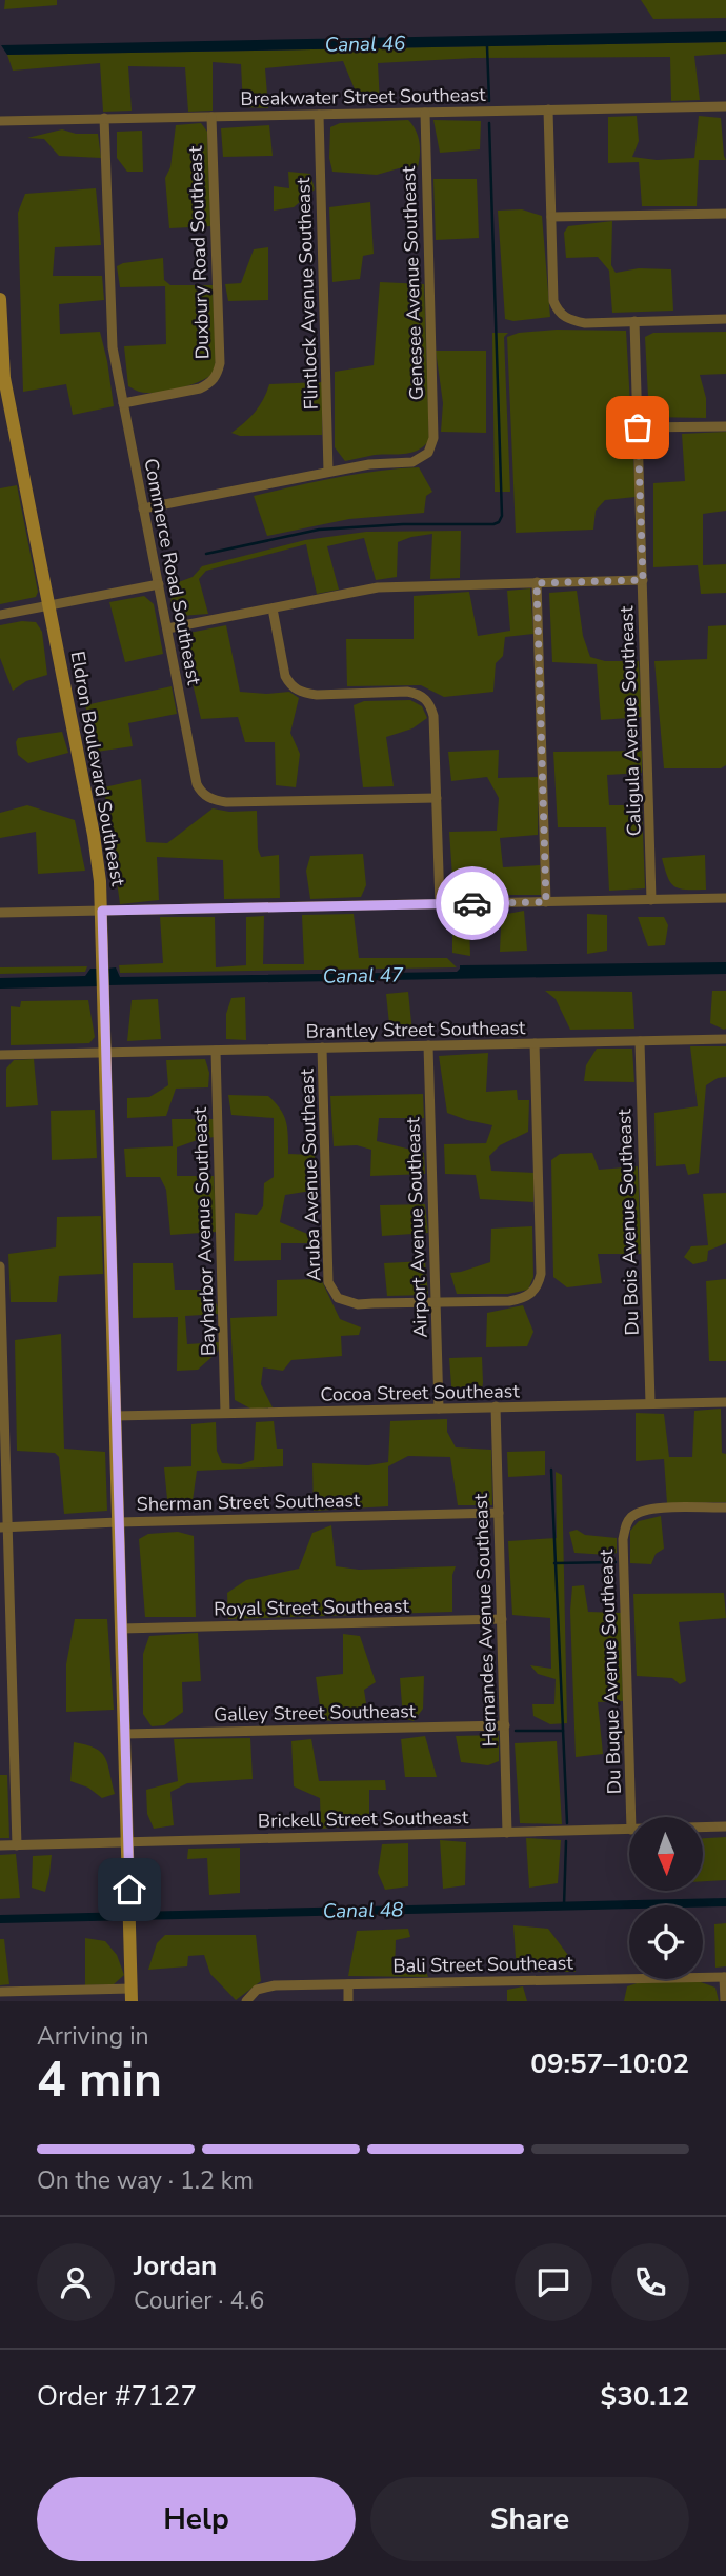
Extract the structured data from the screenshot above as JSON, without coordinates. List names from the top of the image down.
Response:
{
  "streets": {
    "street": [
      "Breakwater Street Southeast",
      "Duxbury Road Southeast",
      "Genesee Avenue Southeast",
      "Flintlock Avenue Southeast",
      "Commerce Road Southeast",
      "Caligula Avenue Southeast",
      "Eldron Boulevard Southeast",
      "Brantley Street Southeast",
      "Aruba Avenue Southeast",
      "Du Bois Avenue Southeast",
      "Airport Avenue Southeast",
      "Bayharbor Avenue Southeast",
      "Cocoa Street Southeast",
      "Sherman Street Southeast",
      "Royal Street Southeast",
      "Hernandes Avenue Southeast",
      "Du Buque Avenue Southeast",
      "Galley Street Southeast",
      "Brickell Street Southeast",
      "Bali Street Southeast"
    ]
  },
  "crossings": [
    ["Breakwater Street Southeast", "Duxbury Road Southeast"],
    ["Breakwater Street Southeast", "Genesee Avenue Southeast"],
    ["Breakwater Street Southeast", "Flintlock Avenue Southeast"],
    ["Breakwater Street Southeast", "Commerce Road Southeast"],
    ["Duxbury Road Southeast", "Commerce Road Southeast"],
    ["Genesee Avenue Southeast", "Flintlock Avenue Southeast"],
    ["Eldron Boulevard Southeast", "Brantley Street Southeast"],
    ["Eldron Boulevard Southeast", "Cocoa Street Southeast"],
    ["Eldron Boulevard Southeast", "Sherman Street Southeast"],
    ["Eldron Boulevard Southeast", "Royal Street Southeast"],
    ["Eldron Boulevard Southeast", "Galley Street Southeast"],
    ["Eldron Boulevard Southeast", "Brickell Street Southeast"],
    ["Brantley Street Southeast", "Aruba Avenue Southeast"],
    ["Brantley Street Southeast", "Du Bois Avenue Southeast"],
    ["Brantley Street Southeast", "Airport Avenue Southeast"],
    ["Brantley Street Southeast", "Bayharbor Avenue Southeast"],
    ["Aruba Avenue Southeast", "Airport Avenue Southeast"],
    ["Du Bois Avenue Southeast", "Cocoa Street Southeast"],
    ["Airport Avenue Southeast", "Cocoa Street Southeast"],
    ["Bayharbor Avenue Southeast", "Cocoa Street Southeast"],
    ["Cocoa Street Southeast", "Hernandes Avenue Southeast"],
    ["Sherman Street Southeast", "Hernandes Avenue Southeast"],
    ["Royal Street Southeast", "Hernandes Avenue Southeast"],
    ["Hernandes Avenue Southeast", "Galley Street Southeast"],
    ["Hernandes Avenue Southeast", "Brickell Street Southeast"]
  ],
  "water": ["Canal 46", "Canal 47", "Canal 48"],
  "north": "bottom",
  "page": {
    "heading": ["4 min", "Arriving in", "09:57–10:02"],
    "panel": [
      "Jordan",
      "Courier · 4.6",
      "Order #7127",
      "$30.12"
    ],
    "bar": "On the way · 1.2 km",
    "buttons": ["Help", "Share"]
  }
}
